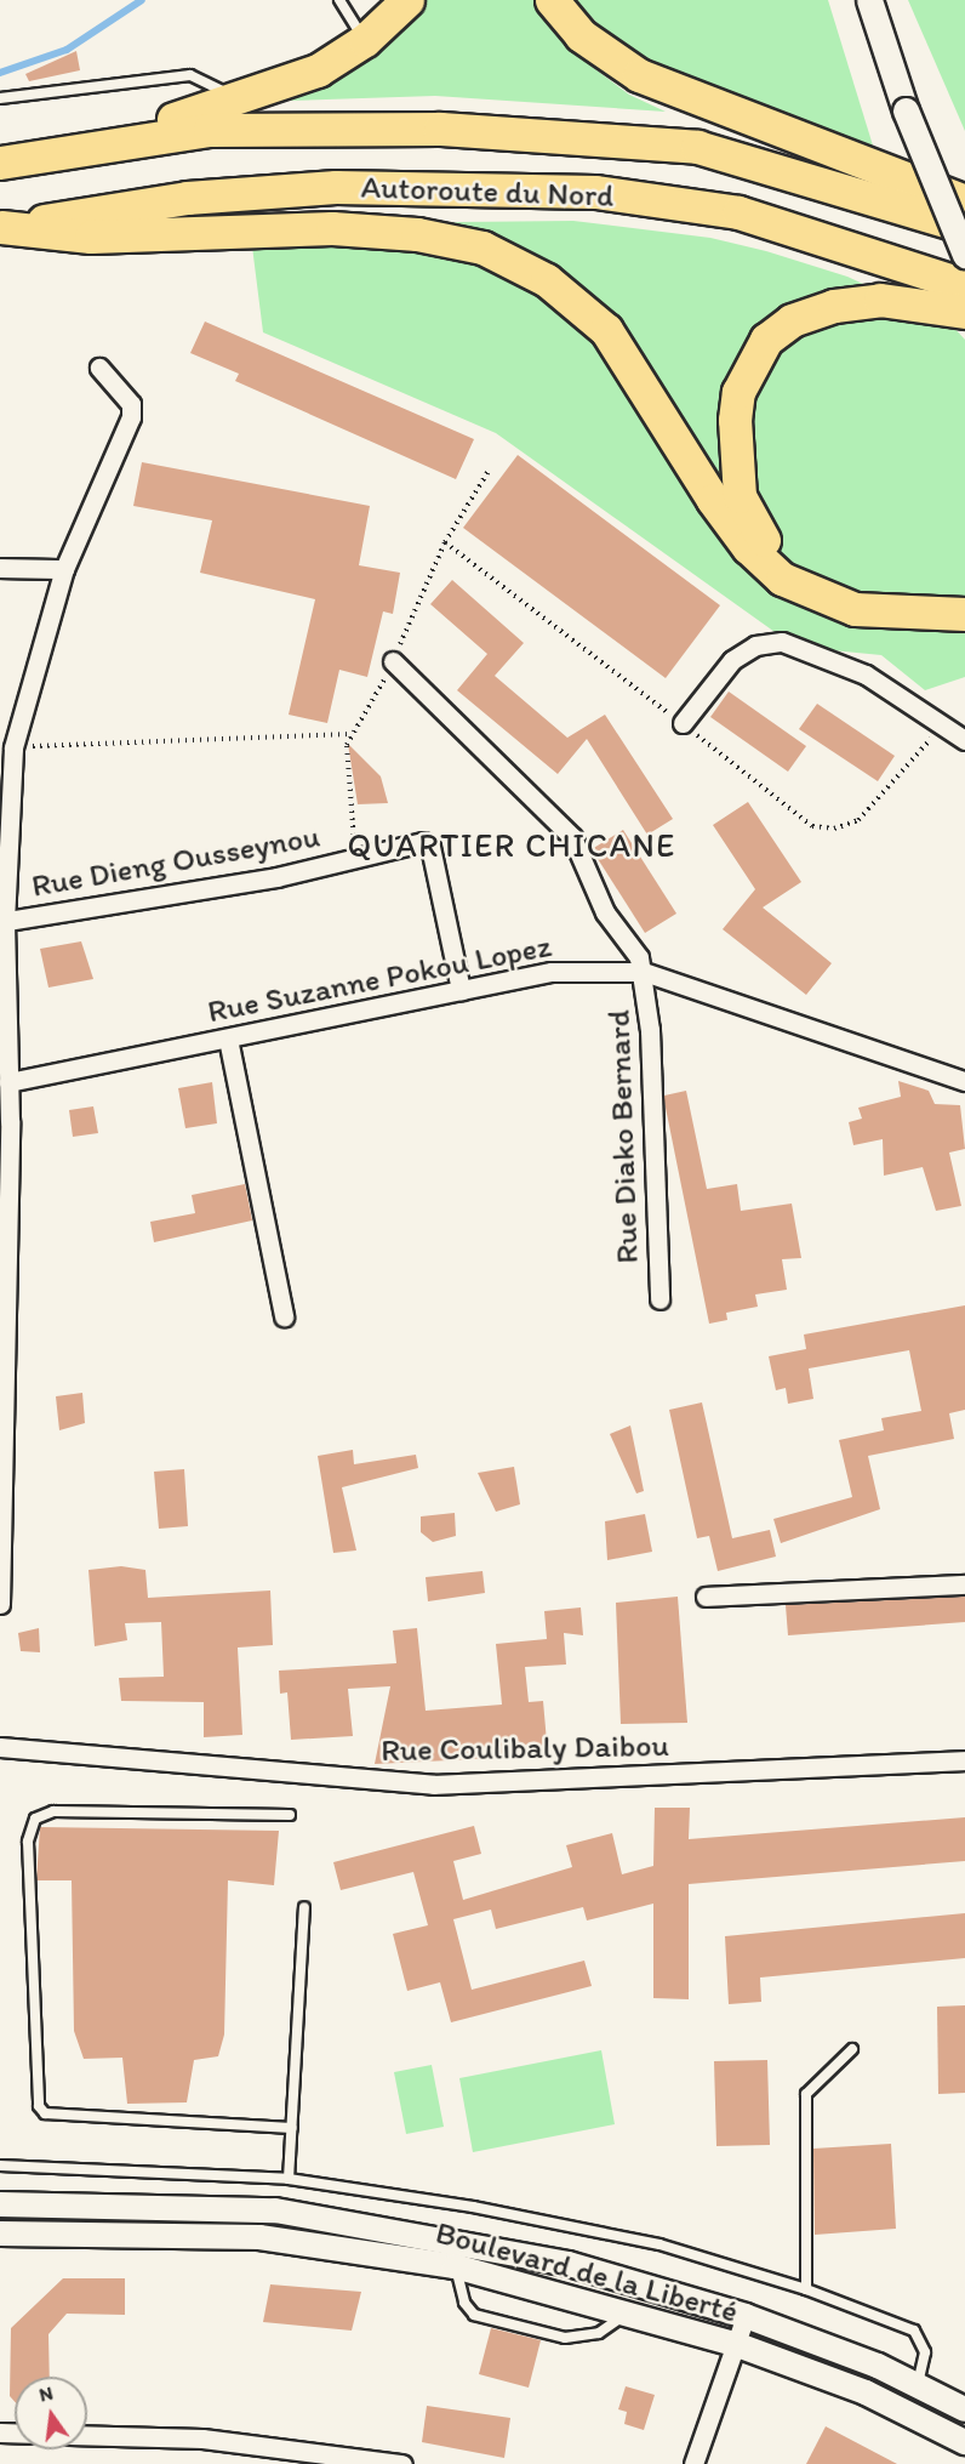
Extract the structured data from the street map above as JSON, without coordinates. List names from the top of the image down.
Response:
{
  "streets": {
    "highway": ["Autoroute du Nord"],
    "street": [
      "Rue Dieng Ousseynou",
      "Rue Suzanne Pokou Lopez",
      "Rue Diako Bernard",
      "Rue Coulibaly Daibou",
      "Boulevard de la Liberté"
    ]
  },
  "crossings": [
    ["Rue Dieng Ousseynou", "Rue Suzanne Pokou Lopez"],
    ["Rue Suzanne Pokou Lopez", "Rue Diako Bernard"]
  ],
  "districts": ["QUARTIER CHICANE"],
  "north": "top"
}
